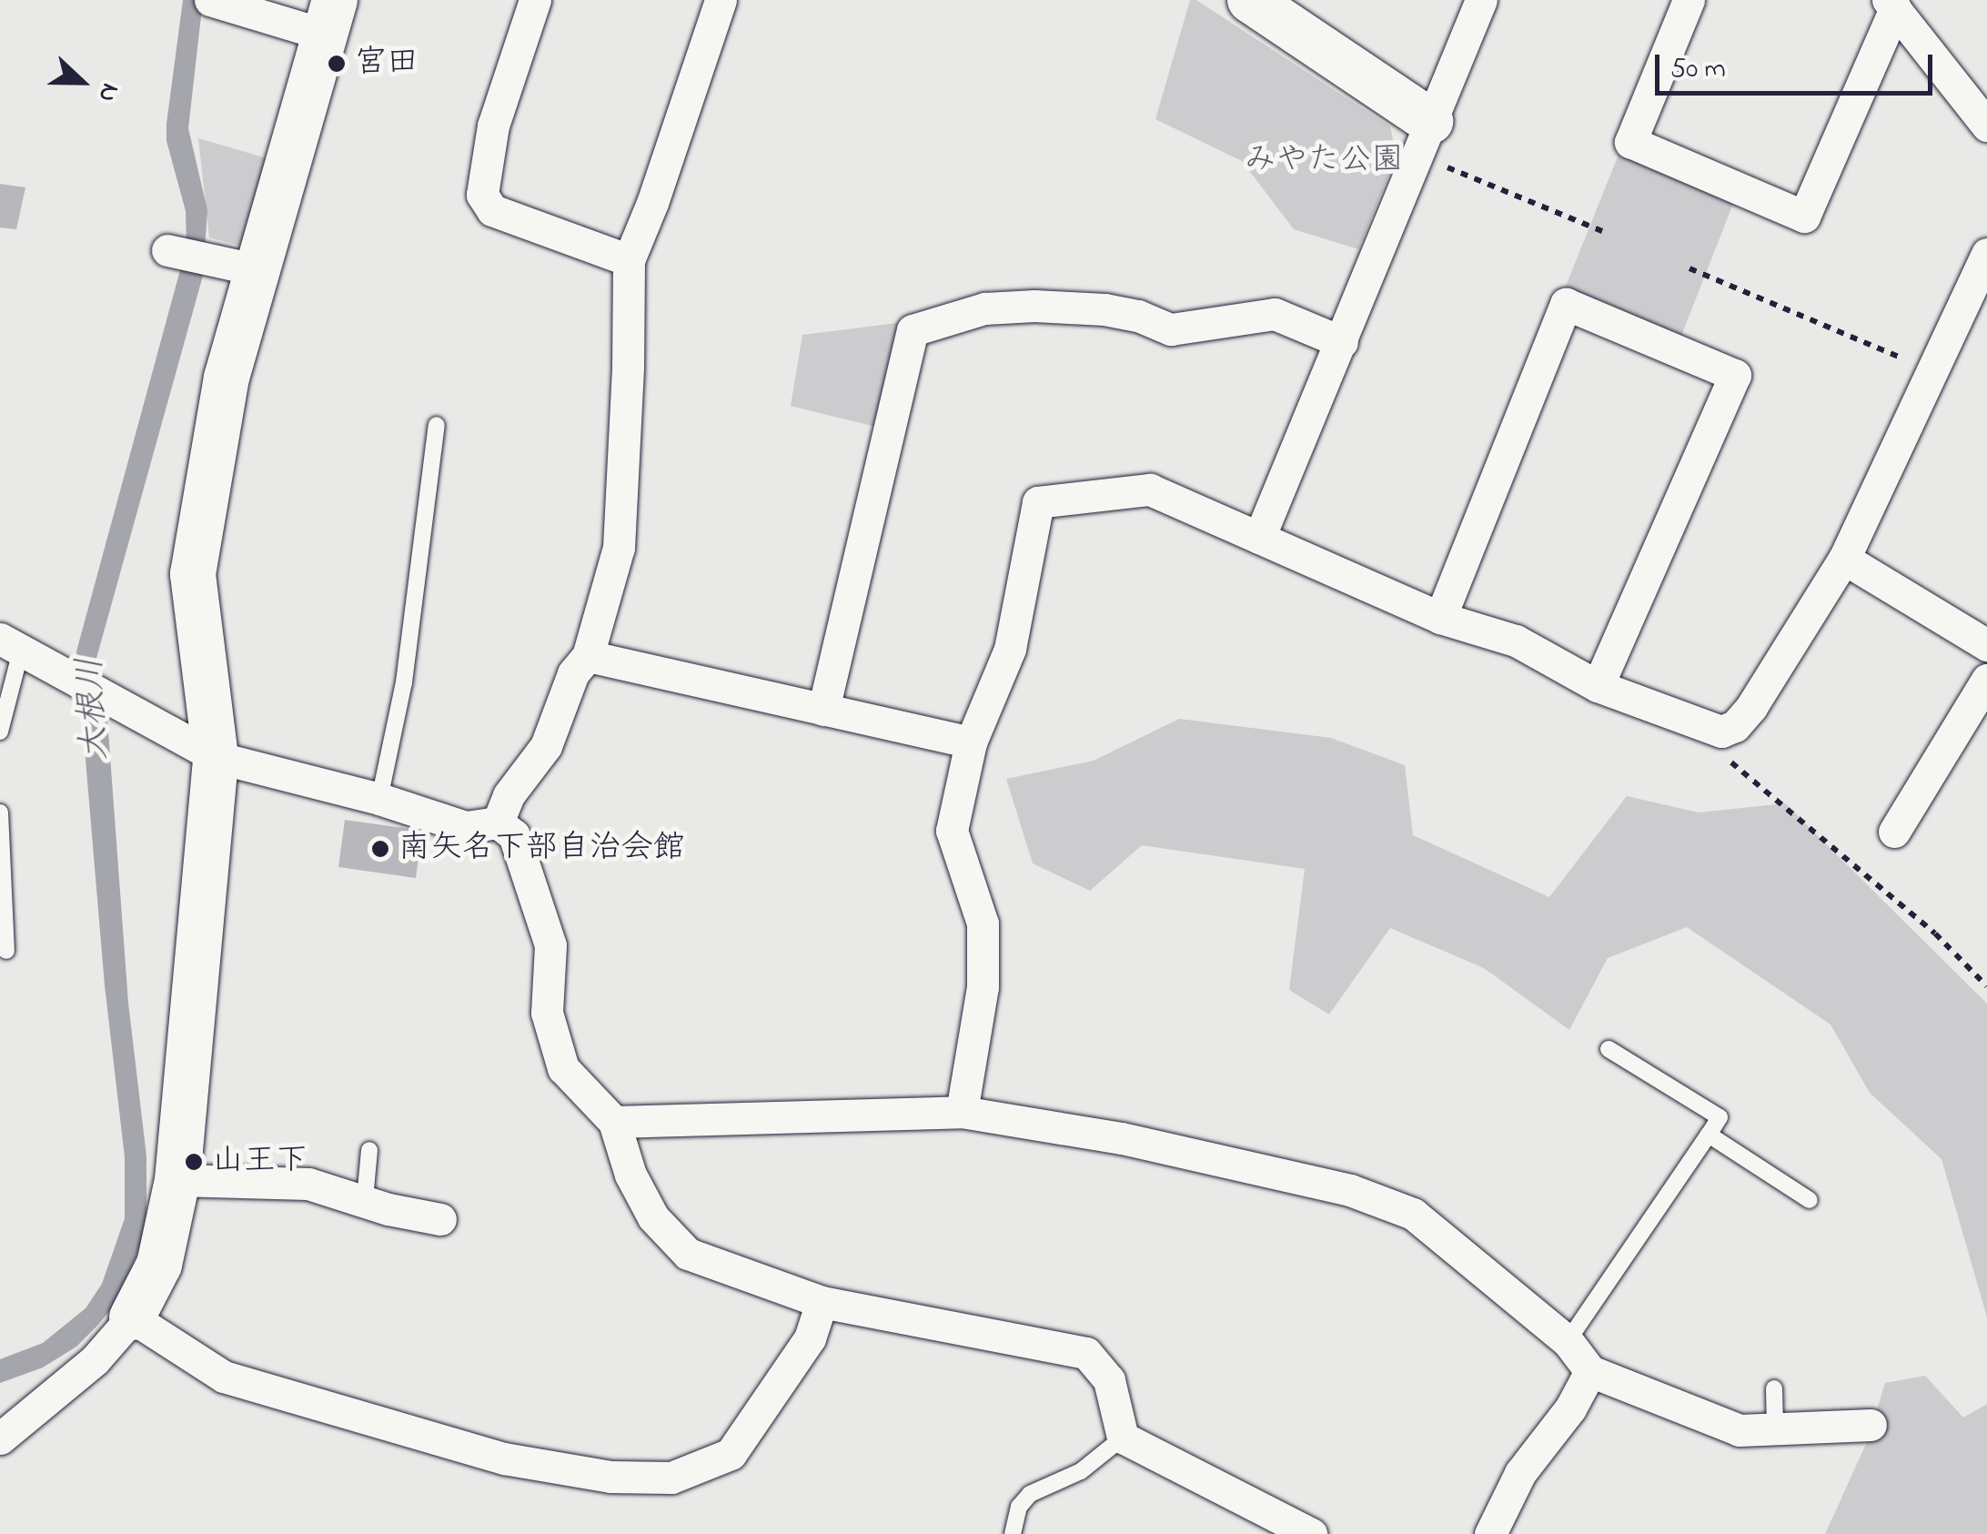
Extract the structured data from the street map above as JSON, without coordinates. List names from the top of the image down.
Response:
{
  "water": ["大根川"],
  "parks": ["みやた公園"],
  "places": ["宮田", "南矢名下部自治会館", "山王下"],
  "scale_bar": "50 m",
  "north": "right"
}
